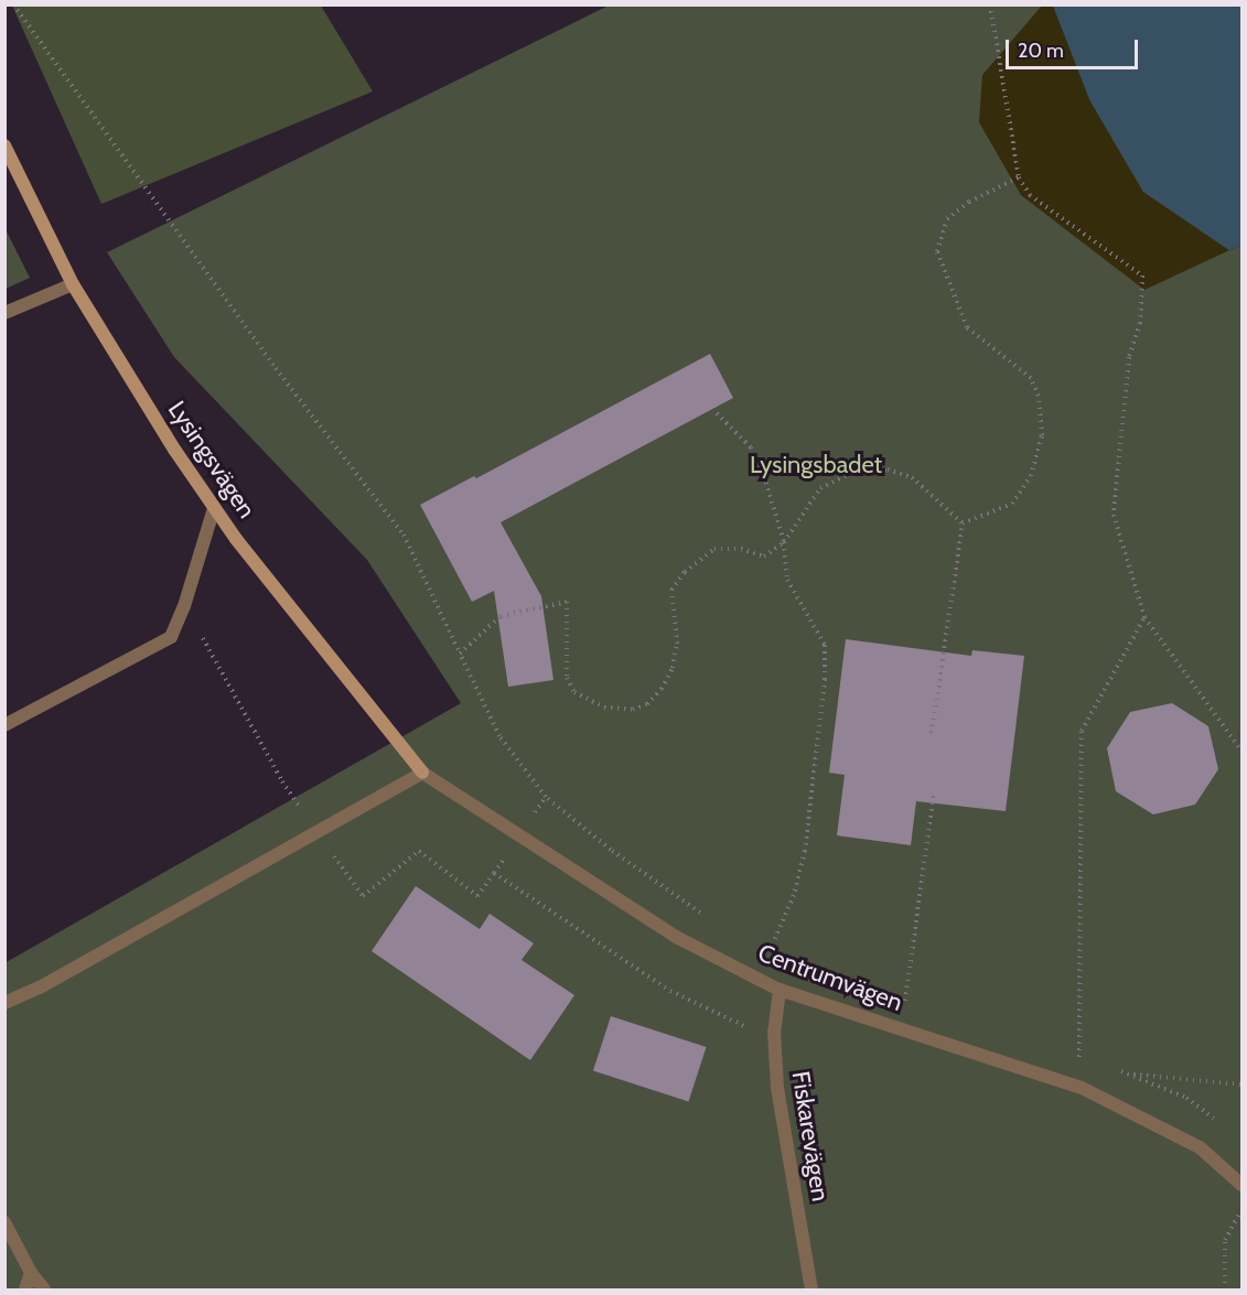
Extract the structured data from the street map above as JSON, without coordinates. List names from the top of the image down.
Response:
{
  "streets": {
    "street": ["Lysingsvägen"],
    "lane": ["Centrumvägen", "Fiskarevägen"]
  },
  "crossings": [
    ["Lysingsvägen", "Centrumvägen"],
    ["Centrumvägen", "Fiskarevägen"]
  ],
  "parks": ["Lysingsbadet"],
  "scale_bar": "20 m"
}
